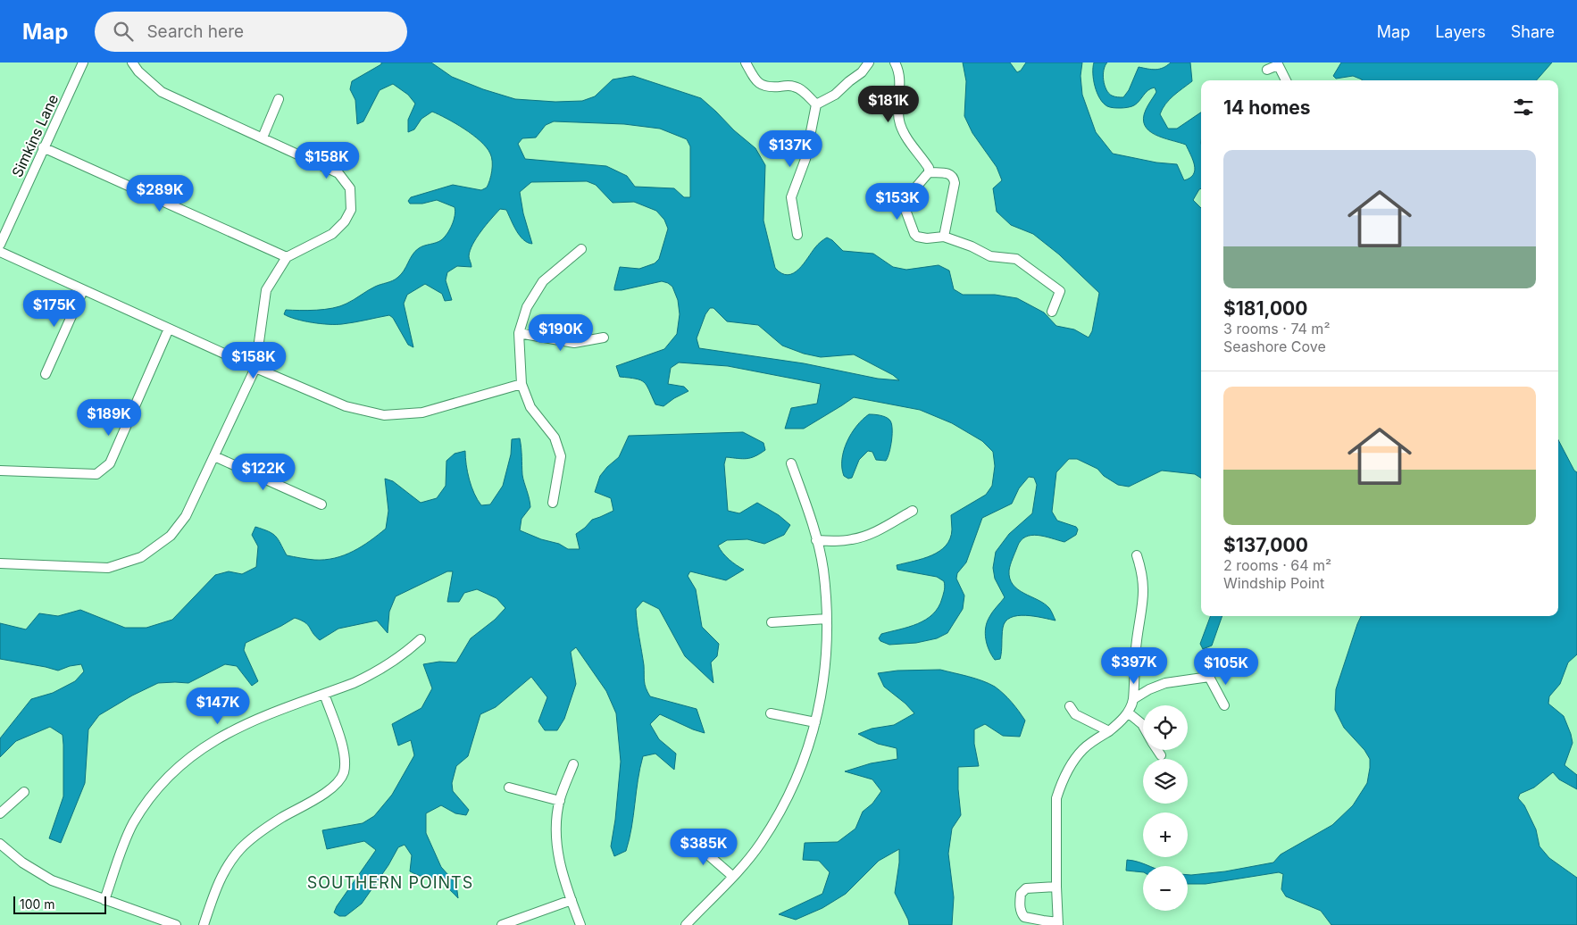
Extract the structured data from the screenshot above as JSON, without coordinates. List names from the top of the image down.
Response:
{
  "streets": {
    "street": ["Simkins Lane"]
  },
  "districts": ["SOUTHERN POINTS"],
  "scale_bar": "100 m",
  "page": {
    "header": "Map",
    "search": "Search here",
    "nav": ["Map", "Layers", "Share"],
    "heading": "14 homes",
    "price": [
      "$181K",
      "$137K",
      "$158K",
      "$289K",
      "$153K",
      "$175K",
      "$190K",
      "$158K",
      "$189K",
      "$122K",
      "$397K",
      "$105K",
      "$147K",
      "$385K"
    ],
    "list": [
      {
        "name": "$181,000",
        "note": "3 rooms · 74 m² · Seashore Cove"
      },
      {
        "name": "$137,000",
        "note": "2 rooms · 64 m² · Windship Point"
      }
    ],
    "map_buttons": ["+", "−"],
    "scale": "100 m"
  }
}
